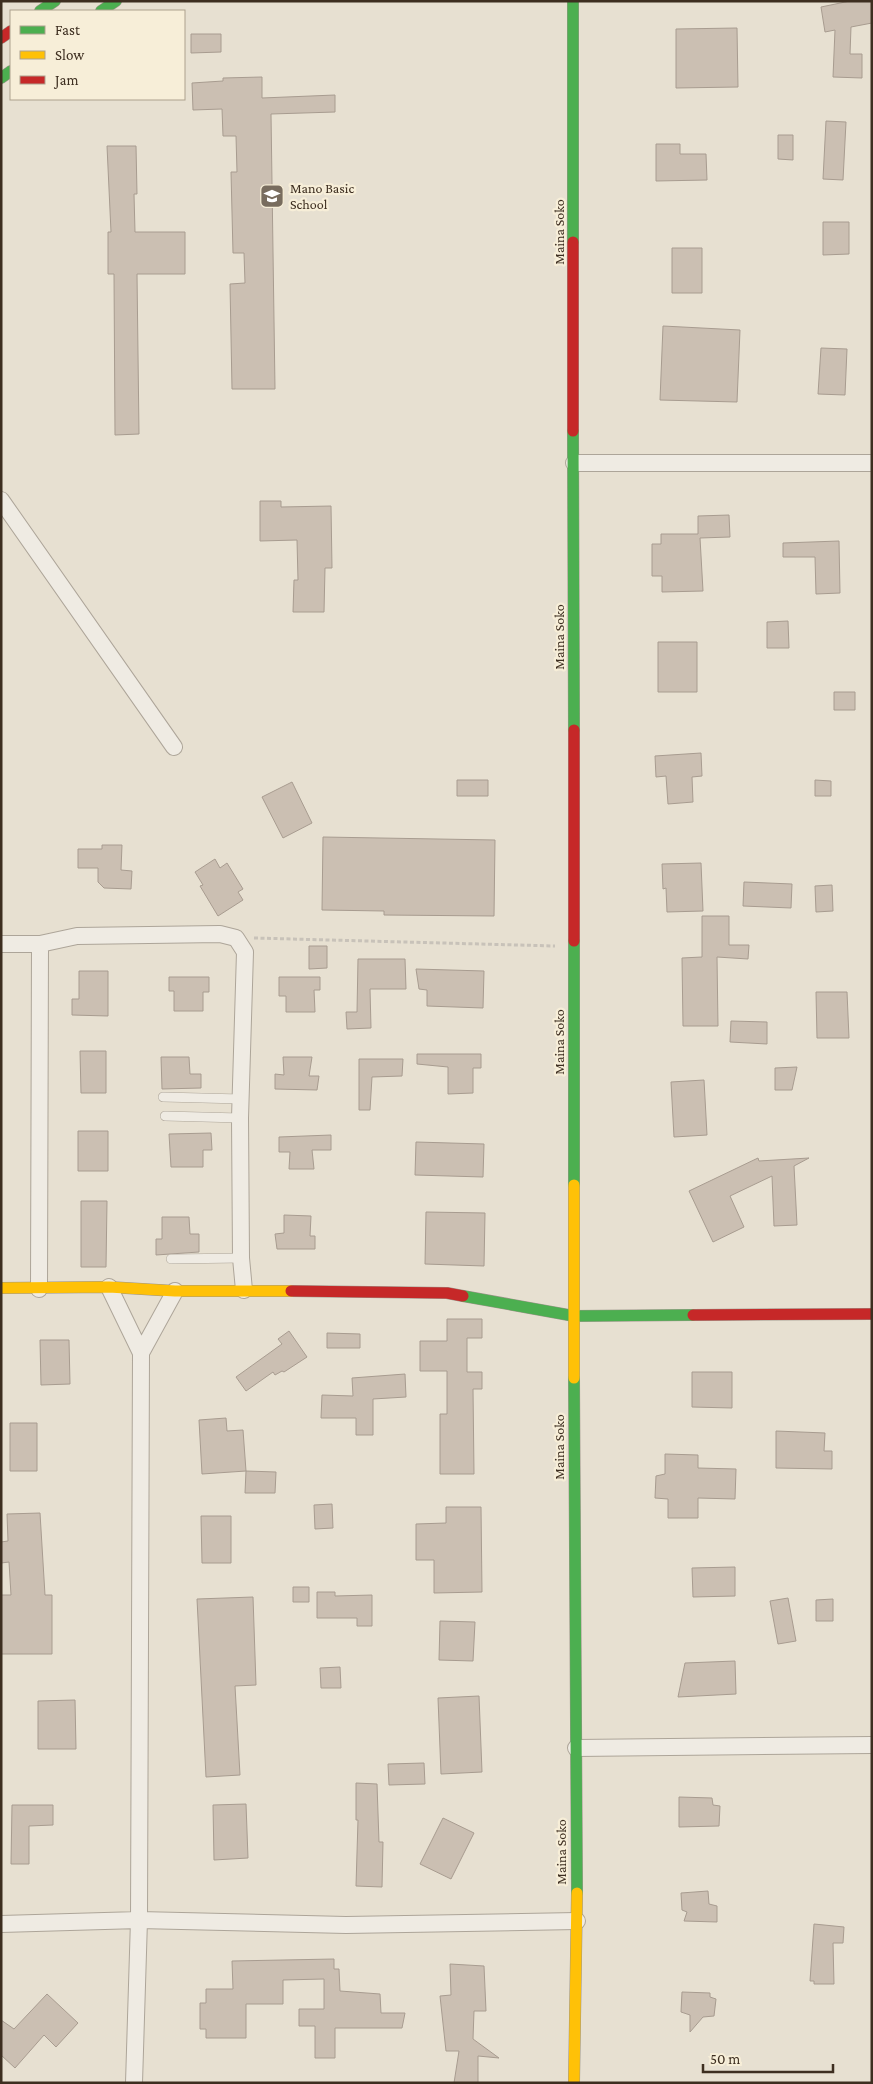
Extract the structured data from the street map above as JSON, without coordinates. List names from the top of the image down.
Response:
{
  "streets": {
    "street": ["Maina Soko"]
  },
  "places": {
    "school or university": ["Mano Basic School"]
  },
  "legend": ["Fast", "Slow", "Jam"],
  "scale_bar": "50 m"
}
